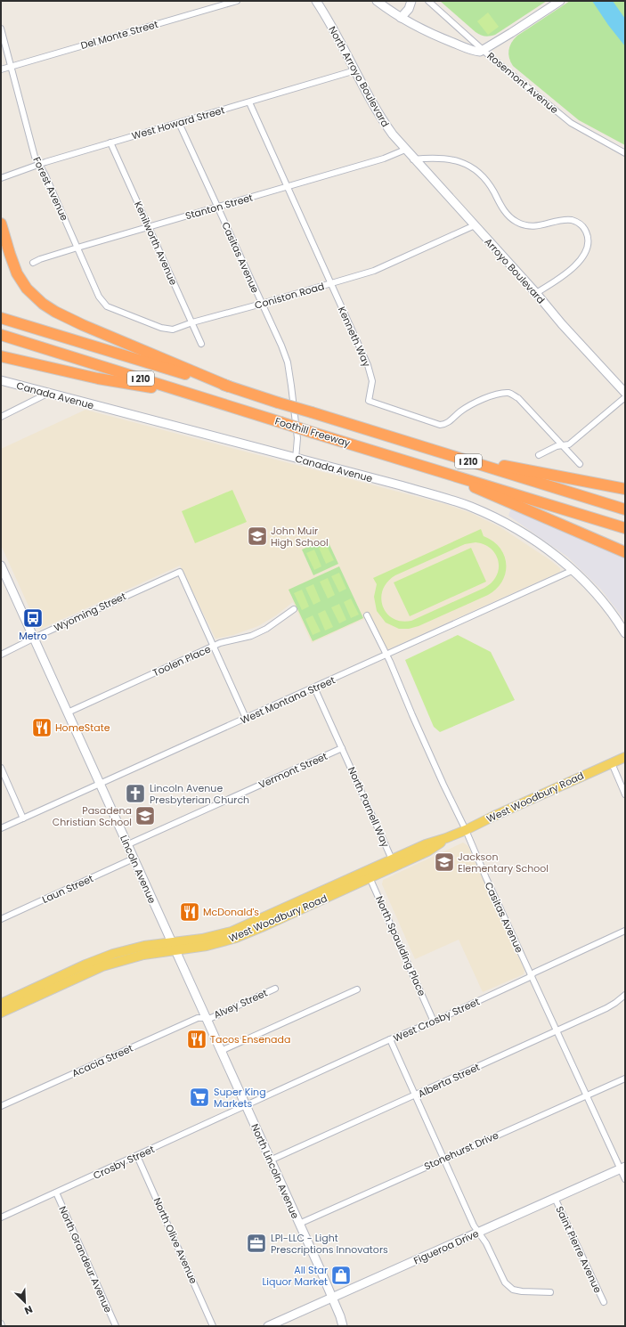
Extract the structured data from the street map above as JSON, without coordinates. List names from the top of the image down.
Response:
{
  "streets": {
    "highway": ["I 210", "Foothill Freeway"],
    "main road": ["West Woodbury Road"],
    "street": [
      "Del Monte Street",
      "North Arroyo Boulevard",
      "Rosemont Avenue",
      "West Howard Street",
      "Forest Avenue",
      "Stanton Street",
      "Kenilworth Avenue",
      "Casitas Avenue",
      "Arroyo Boulevard",
      "Coniston Road",
      "Kenneth Way",
      "Canada Avenue",
      "Wyoming Street",
      "Toolen Place",
      "West Montana Street",
      "Vermont Street",
      "North Parnell Way",
      "Lincoln Avenue",
      "Laun Street",
      "North Spaulding Place",
      "Alvey Street",
      "West Crosby Street",
      "Acacia Street",
      "Alberta Street",
      "Stonehurst Drive",
      "Crosby Street",
      "North Lincoln Avenue",
      "North Olive Avenue",
      "Figueroa Drive",
      "Saint Pierre Avenue",
      "North Grandeur Avenue"
    ]
  },
  "crossings": [
    ["Del Monte Street", "Forest Avenue"],
    ["North Arroyo Boulevard", "West Howard Street"],
    ["North Arroyo Boulevard", "Stanton Street"],
    ["North Arroyo Boulevard", "Arroyo Boulevard"],
    ["West Howard Street", "Forest Avenue"],
    ["West Howard Street", "Kenilworth Avenue"],
    ["West Howard Street", "Casitas Avenue"],
    ["West Howard Street", "Kenneth Way"],
    ["Forest Avenue", "Stanton Street"],
    ["Forest Avenue", "Coniston Road"],
    ["Stanton Street", "Kenilworth Avenue"],
    ["Stanton Street", "Casitas Avenue"],
    ["Stanton Street", "Arroyo Boulevard"],
    ["Stanton Street", "Kenneth Way"],
    ["Kenilworth Avenue", "Coniston Road"],
    ["Casitas Avenue", "Coniston Road"],
    ["Casitas Avenue", "Canada Avenue"],
    ["Casitas Avenue", "West Montana Street"],
    ["Casitas Avenue", "West Woodbury Road"],
    ["Casitas Avenue", "West Crosby Street"],
    ["Casitas Avenue", "Alberta Street"],
    ["Casitas Avenue", "Stonehurst Drive"],
    ["Casitas Avenue", "Figueroa Drive"],
    ["Arroyo Boulevard", "Coniston Road"],
    ["Coniston Road", "Kenneth Way"],
    ["Canada Avenue", "West Montana Street"],
    ["Wyoming Street", "Toolen Place"],
    ["Wyoming Street", "Lincoln Avenue"],
    ["Toolen Place", "Lincoln Avenue"],
    ["West Montana Street", "North Parnell Way"],
    ["West Montana Street", "Lincoln Avenue"],
    ["Vermont Street", "North Parnell Way"],
    ["Vermont Street", "Lincoln Avenue"],
    ["West Woodbury Road", "North Parnell Way"],
    ["West Woodbury Road", "Lincoln Avenue"],
    ["West Woodbury Road", "North Spaulding Place"],
    ["Lincoln Avenue", "Laun Street"],
    ["Lincoln Avenue", "Alvey Street"],
    ["Lincoln Avenue", "Acacia Street"],
    ["Lincoln Avenue", "North Lincoln Avenue"],
    ["North Spaulding Place", "West Crosby Street"],
    ["Alvey Street", "Acacia Street"],
    ["Alvey Street", "North Lincoln Avenue"],
    ["West Crosby Street", "Crosby Street"],
    ["West Crosby Street", "North Lincoln Avenue"],
    ["Acacia Street", "North Lincoln Avenue"],
    ["Alberta Street", "North Lincoln Avenue"],
    ["Stonehurst Drive", "North Lincoln Avenue"],
    ["Crosby Street", "North Lincoln Avenue"],
    ["Crosby Street", "North Olive Avenue"],
    ["Crosby Street", "North Grandeur Avenue"],
    ["North Lincoln Avenue", "Figueroa Drive"],
    ["Figueroa Drive", "Saint Pierre Avenue"]
  ],
  "places": {
    "school or university": ["John Muir High School", "Pasadena Christian School", "Jackson Elementary School"],
    "bus stop": ["Metro"],
    "restaurant": ["HomeState", "McDonald's", "Tacos Ensenada"],
    "church": ["Lincoln Avenue Presbyterian Church"],
    "supermarket": ["Super King Markets"],
    "office": ["LPI-LLC - Light Prescriptions Innovators"],
    "shop": ["All Star Liquor Market"]
  },
  "north": "bottom right"
}
